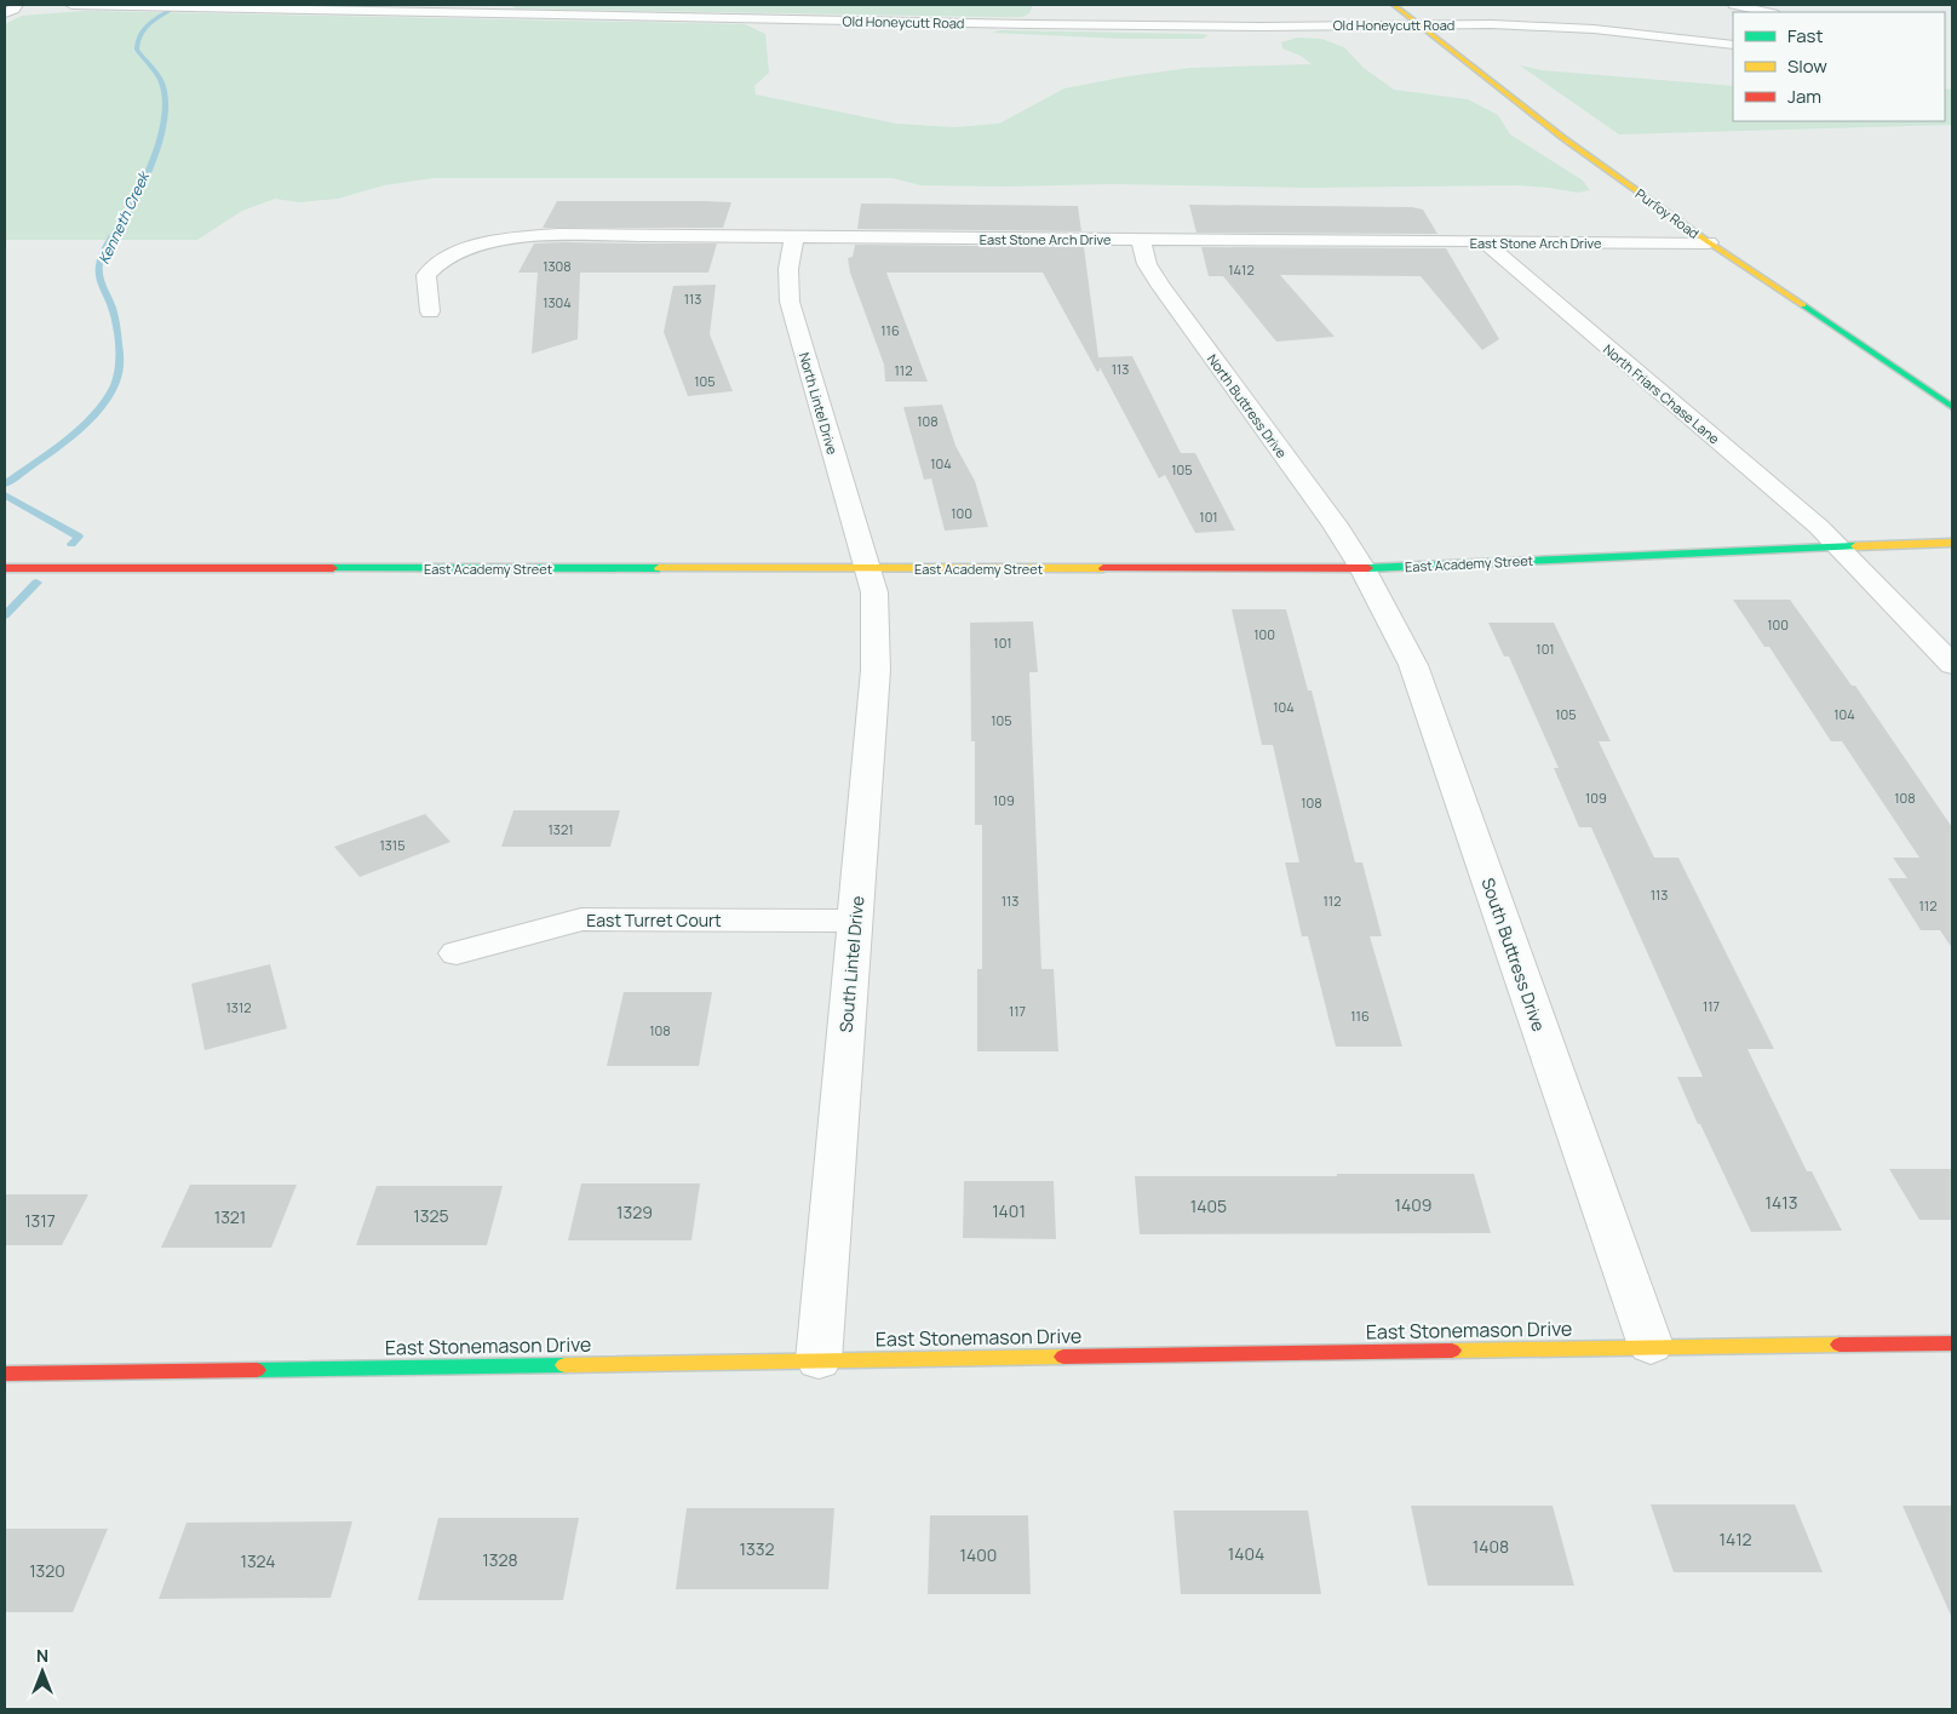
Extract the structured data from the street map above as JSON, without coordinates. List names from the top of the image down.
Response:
{
  "streets": {
    "street": [
      "Old Honeycutt Road",
      "Purfoy Road",
      "East Stone Arch Drive",
      "North Friars Chase Lane",
      "North Lintel Drive",
      "North Buttress Drive",
      "East Academy Street",
      "East Turret Court",
      "South Buttress Drive",
      "South Lintel Drive",
      "East Stonemason Drive"
    ]
  },
  "crossings": [
    ["Old Honeycutt Road", "Purfoy Road"],
    ["Purfoy Road", "East Stone Arch Drive"],
    ["East Stone Arch Drive", "North Friars Chase Lane"],
    ["East Stone Arch Drive", "North Lintel Drive"],
    ["East Stone Arch Drive", "North Buttress Drive"],
    ["North Friars Chase Lane", "East Academy Street"],
    ["North Lintel Drive", "East Academy Street"],
    ["North Lintel Drive", "South Lintel Drive"],
    ["North Buttress Drive", "East Academy Street"],
    ["North Buttress Drive", "South Buttress Drive"],
    ["East Academy Street", "South Buttress Drive"],
    ["East Academy Street", "South Lintel Drive"],
    ["East Turret Court", "South Lintel Drive"],
    ["South Buttress Drive", "East Stonemason Drive"],
    ["South Lintel Drive", "East Stonemason Drive"]
  ],
  "water": ["Kenneth Creek"],
  "house_numbers": [
    "1308",
    "1412",
    "113",
    "1304",
    "116",
    "113",
    "112",
    "105",
    "108",
    "104",
    "105",
    "100",
    "101",
    "100",
    "100",
    "101",
    "101",
    "104",
    "105",
    "104",
    "105",
    "109",
    "108",
    "109",
    "108",
    "1321",
    "1315",
    "113",
    "113",
    "112",
    "112",
    "117",
    "1312",
    "117",
    "116",
    "108",
    "1413",
    "1409",
    "1405",
    "1401",
    "1329",
    "1325",
    "1321",
    "1317",
    "1412",
    "1408",
    "1332",
    "1404",
    "1400",
    "1328",
    "1324",
    "1320"
  ],
  "legend": ["Fast", "Slow", "Jam"],
  "north": "top"
}
